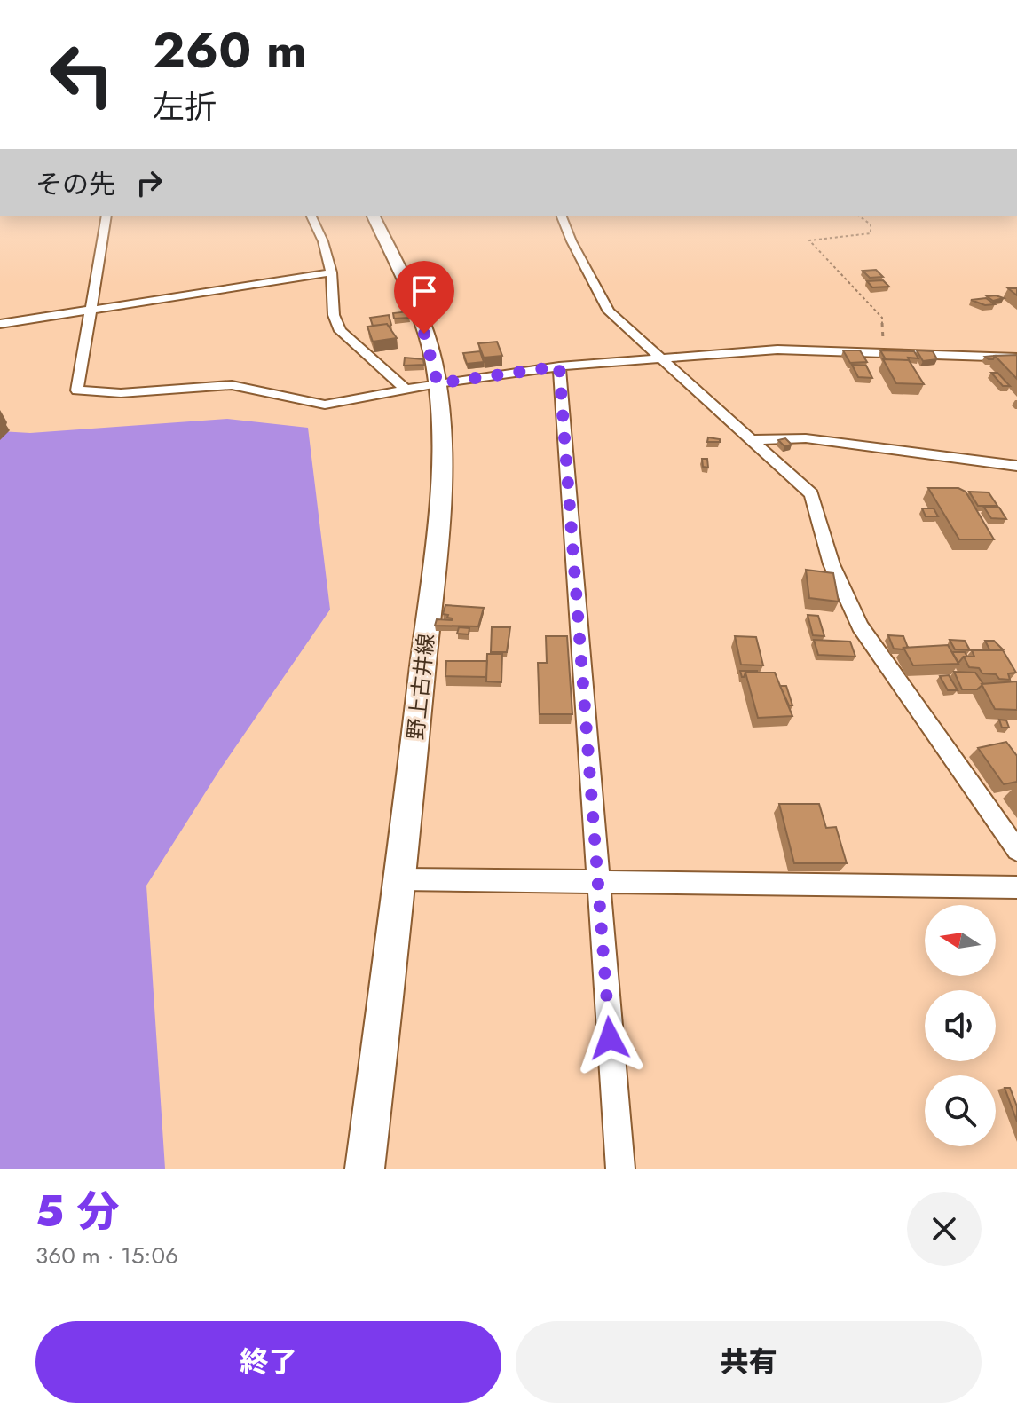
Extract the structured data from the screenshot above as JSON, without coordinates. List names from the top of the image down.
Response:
{
  "streets": {
    "main road": ["野上古井線"]
  },
  "north": "left",
  "page": {
    "turn": ["260 m", "左折"],
    "then": "その先",
    "heading": ["5 分", "360 m · 15:06"],
    "buttons": ["終了", "共有"]
  }
}
